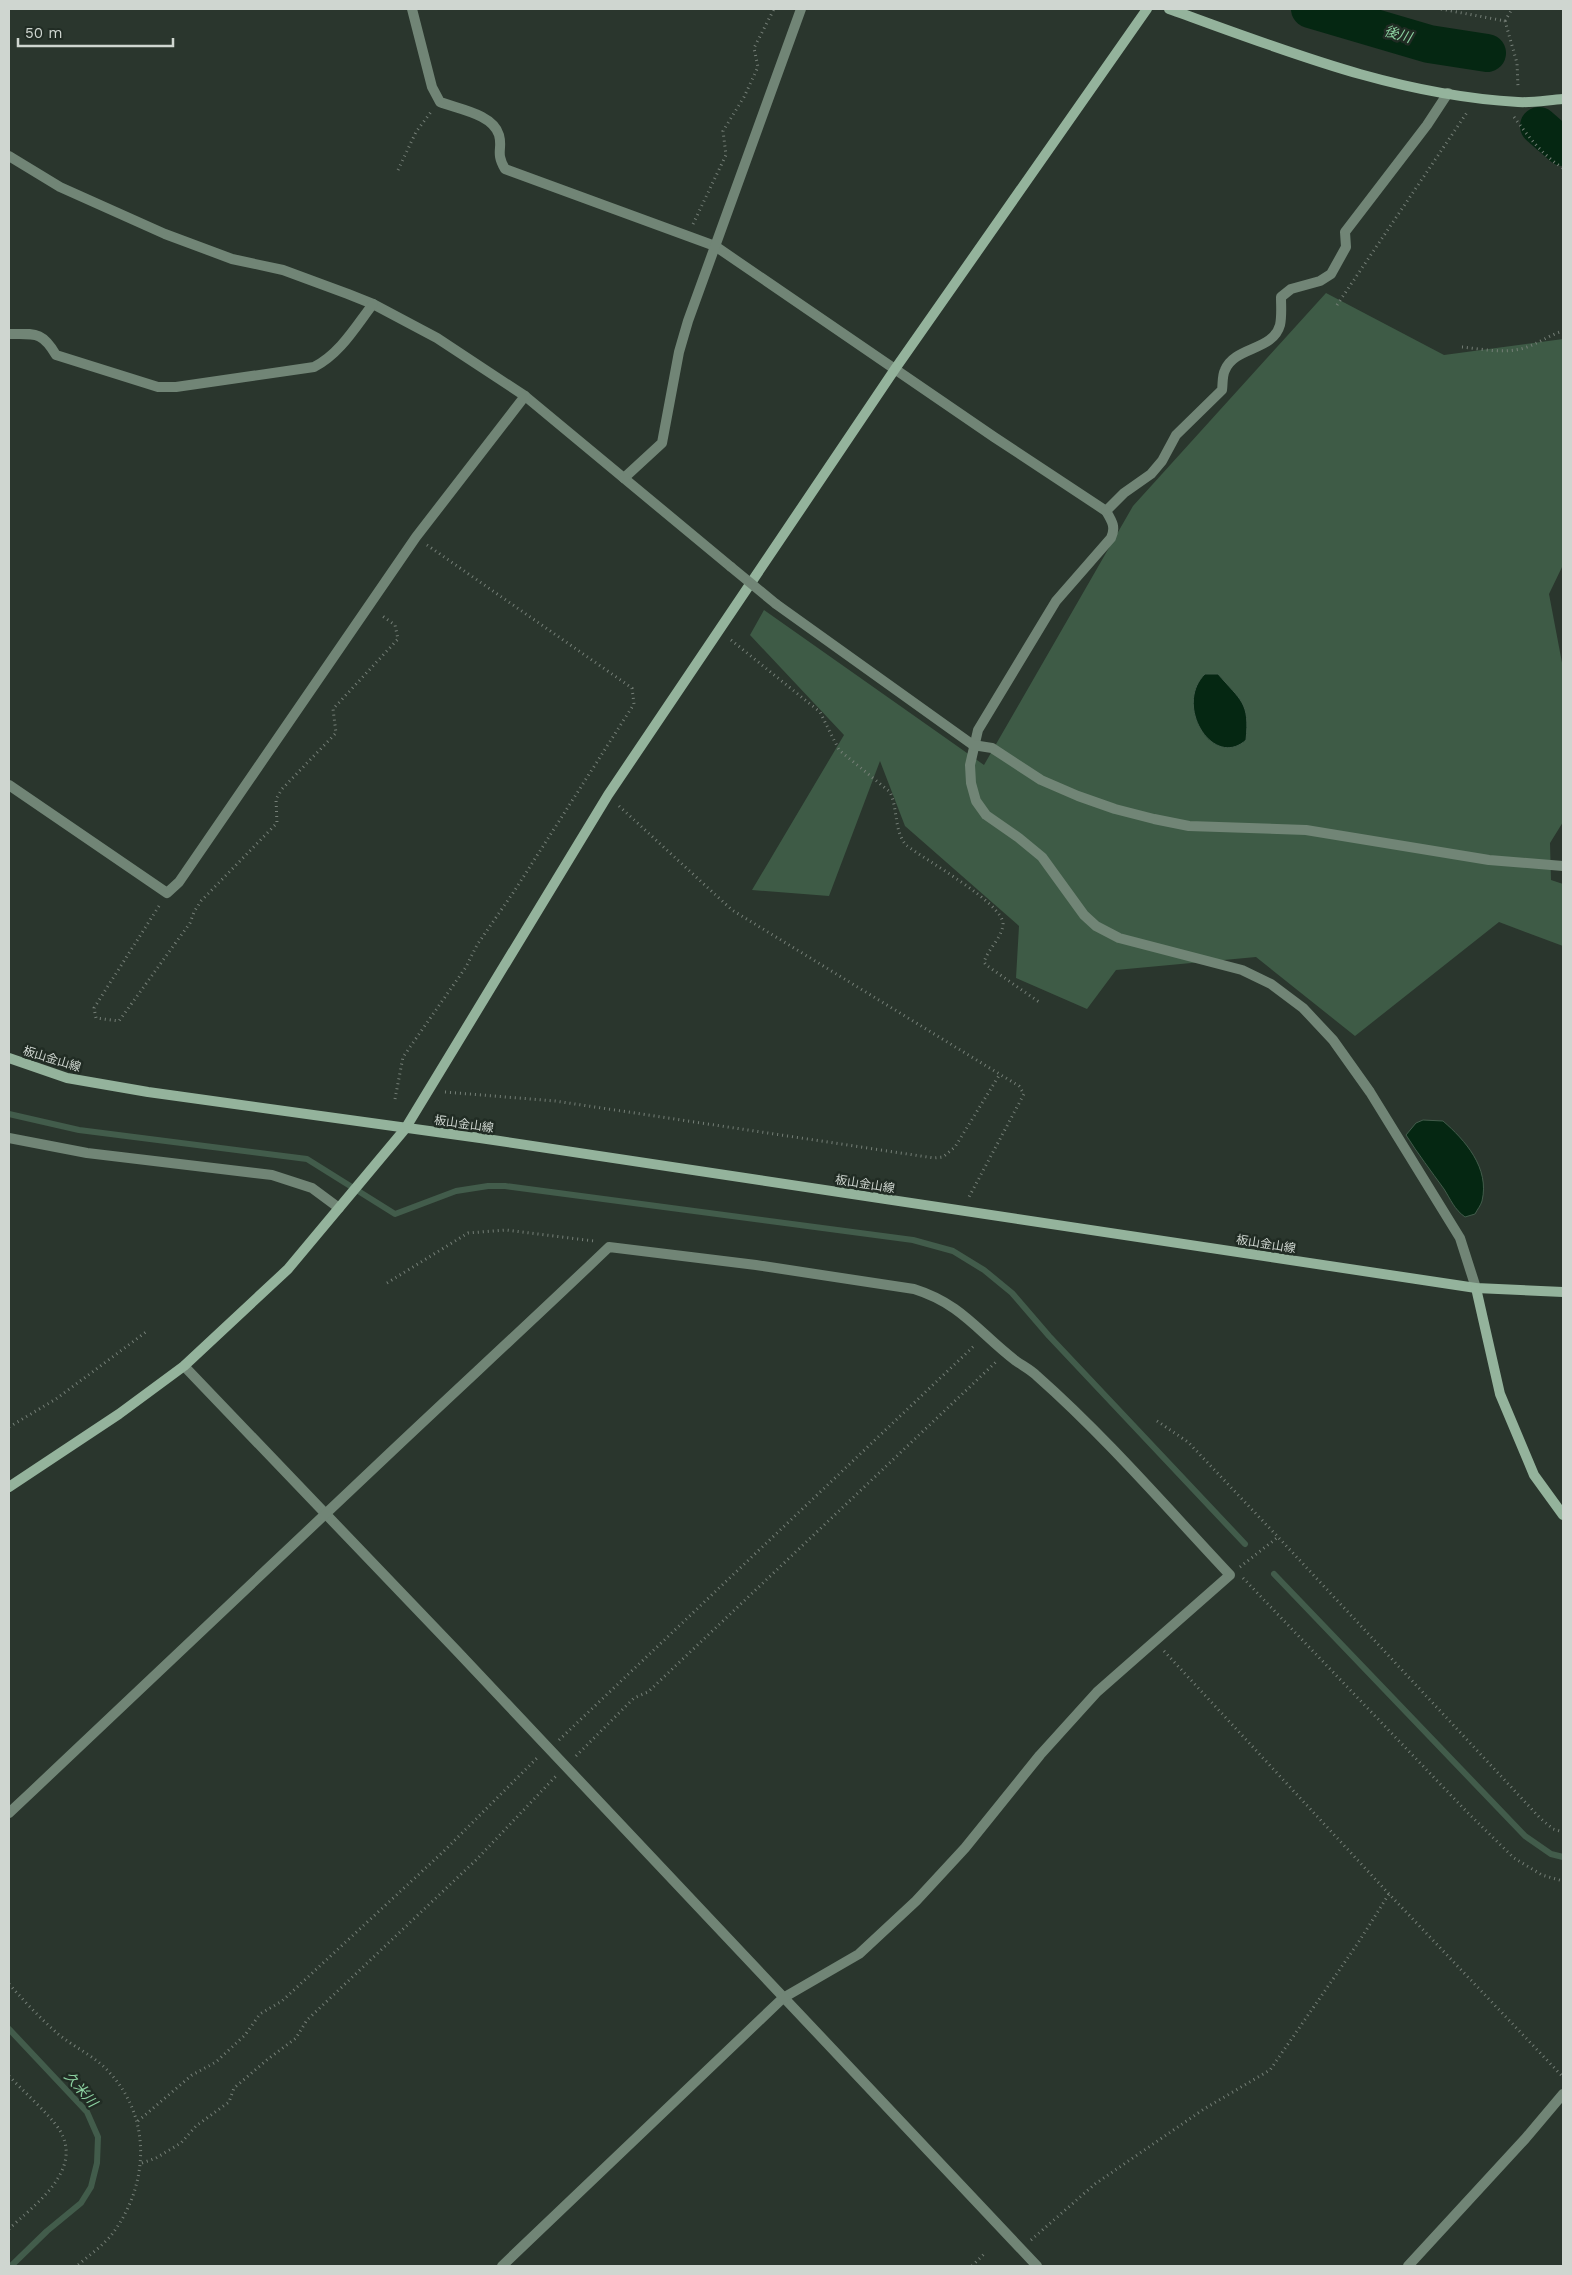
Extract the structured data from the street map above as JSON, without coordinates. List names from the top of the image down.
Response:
{
  "streets": {
    "street": ["板山金山線"]
  },
  "water": ["後川", "久米川"],
  "scale_bar": "50 m"
}
